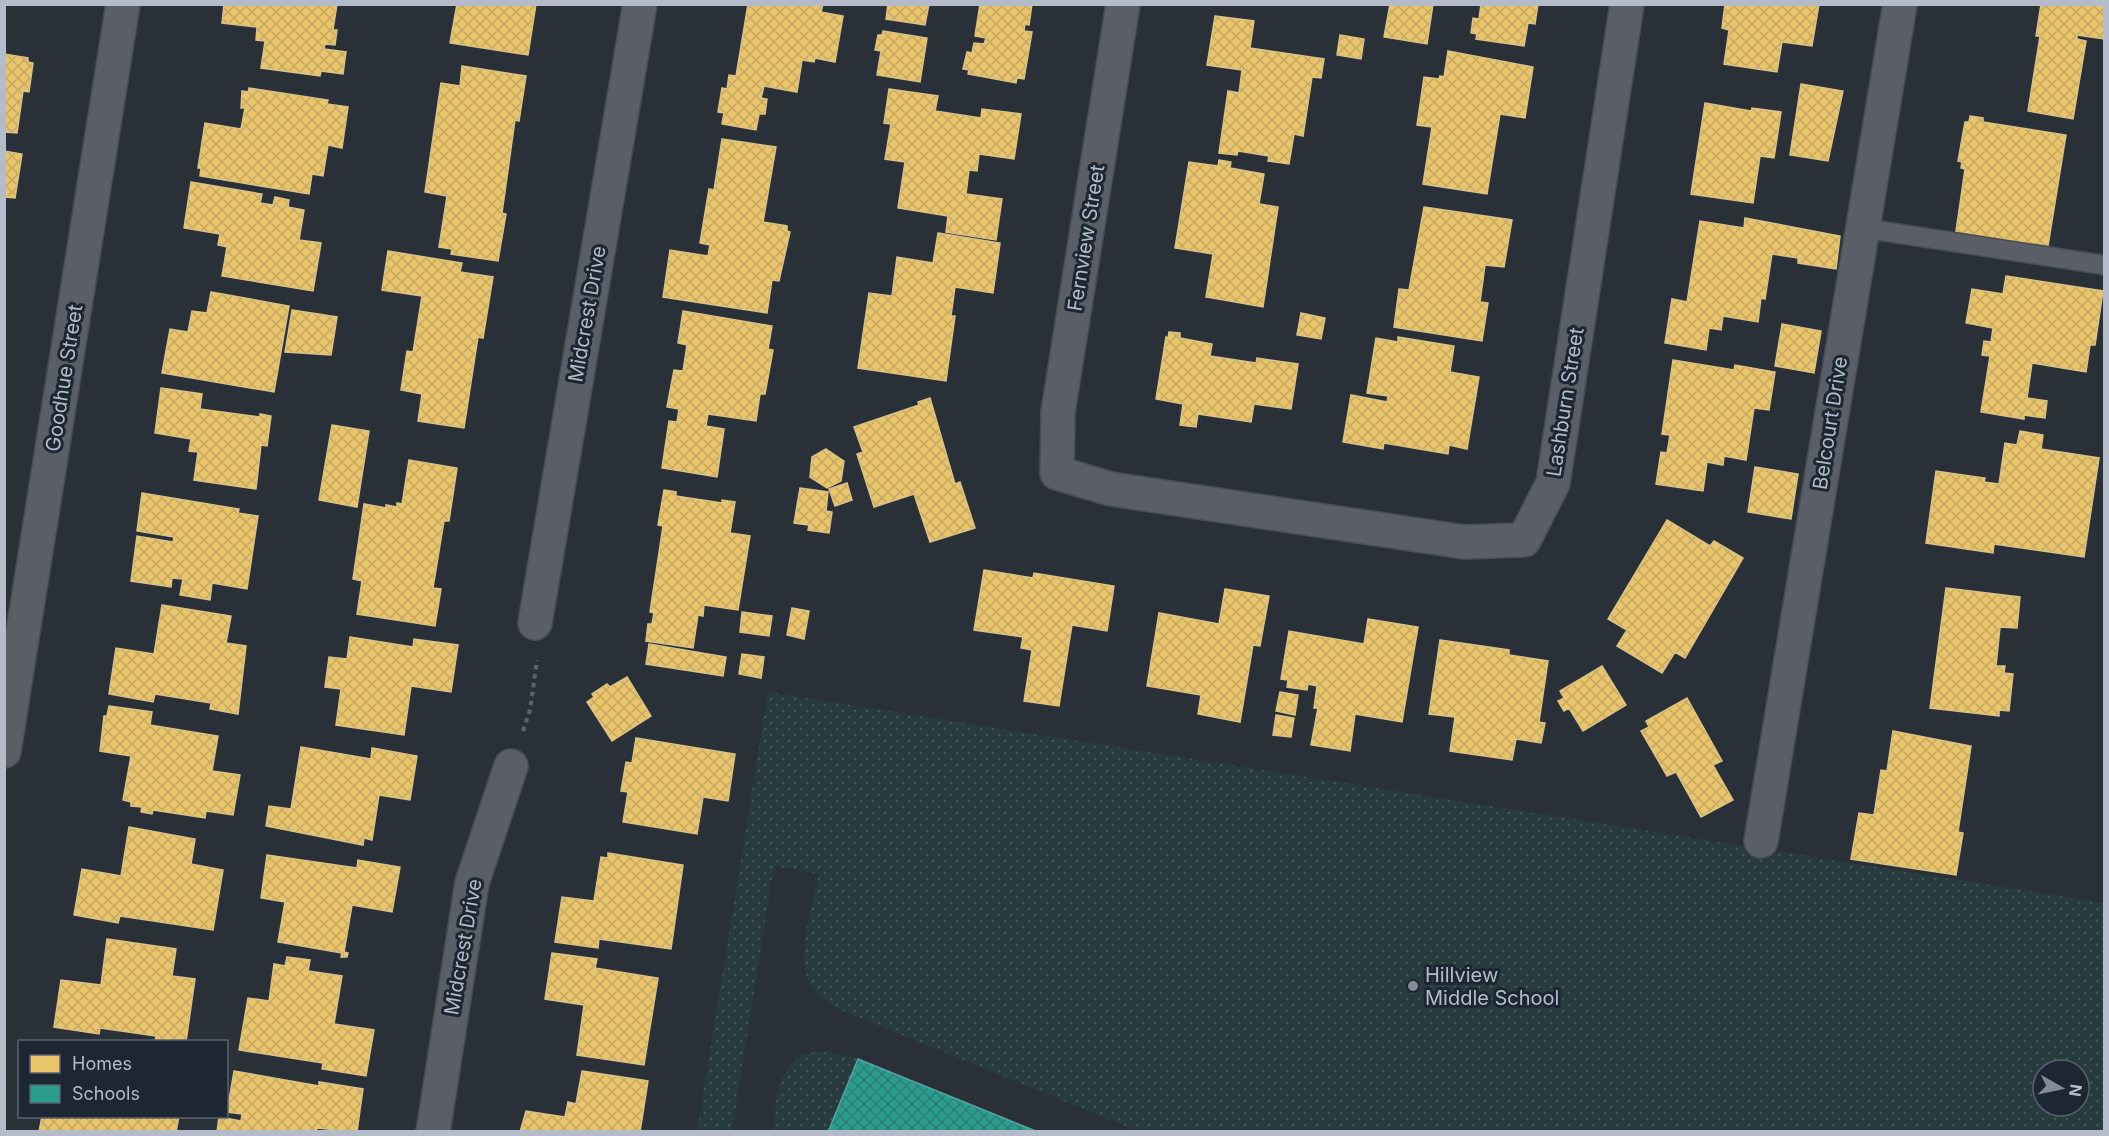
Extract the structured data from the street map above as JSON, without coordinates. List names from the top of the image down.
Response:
{
  "streets": {
    "street": [
      "Fernview Street",
      "Midcrest Drive",
      "Goodhue Street",
      "Lashburn Street",
      "Belcourt Drive"
    ]
  },
  "crossings": [
    ["Fernview Street", "Lashburn Street"]
  ],
  "places": ["Hillview Middle School"],
  "legend": ["Homes", "Schools"],
  "north": "right"
}
